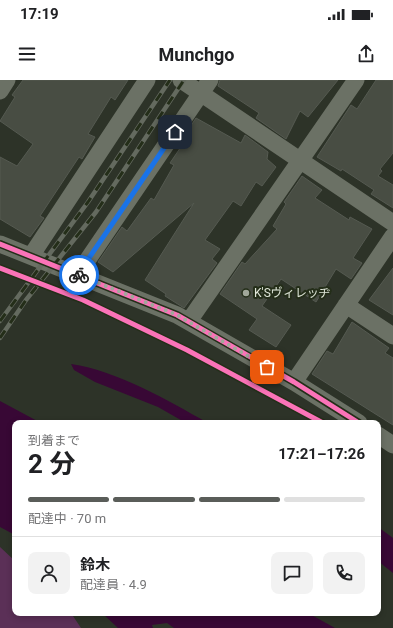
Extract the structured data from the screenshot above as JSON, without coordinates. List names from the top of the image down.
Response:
{
  "places": ["K'Sヴィレッヂ"],
  "page": {
    "status": "17:19",
    "header": "Munchgo",
    "heading": ["2 分", "到着まで", "17:21–17:26"],
    "panel": ["鈴木", "配達員 · 4.9"],
    "bar": "配達中 · 70 m"
  }
}
